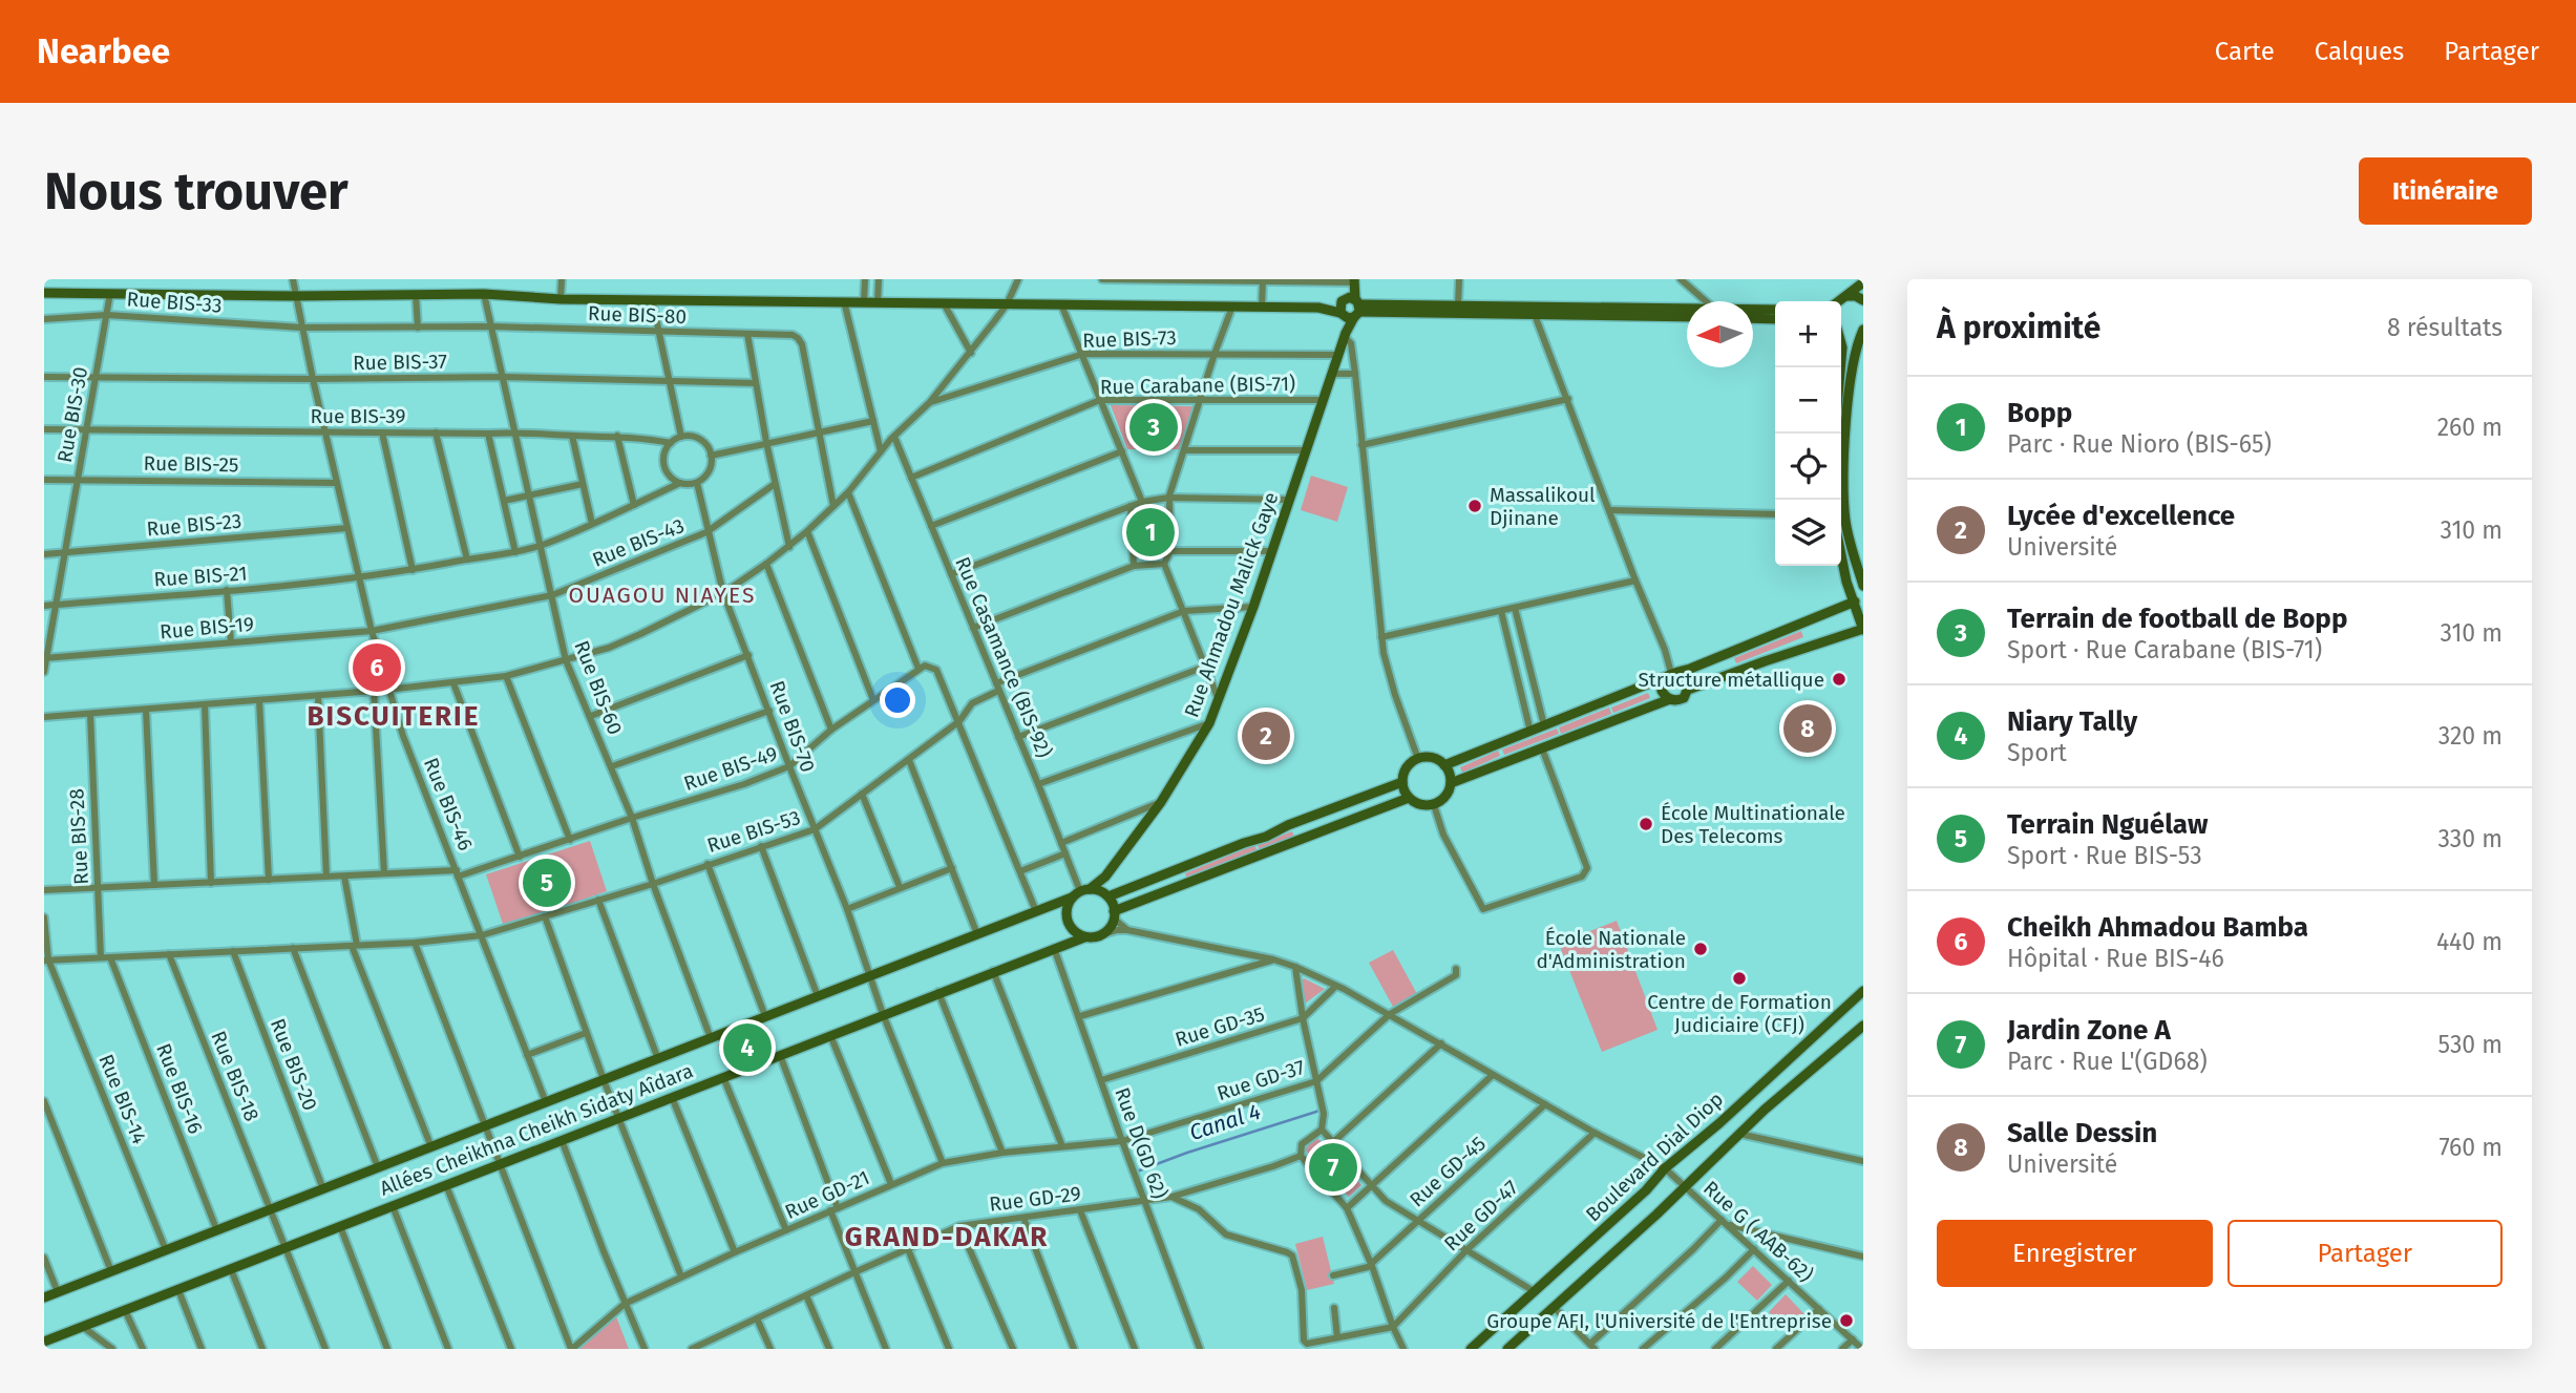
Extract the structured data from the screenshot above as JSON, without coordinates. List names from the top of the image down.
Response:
{
  "streets": {
    "street": [
      "Rue BIS-33",
      "Rue BIS-80",
      "Rue BIS-73",
      "Rue BIS-37",
      "Rue Carabane (BIS-71)",
      "Rue BIS-30",
      "Rue BIS-39",
      "Rue BIS-25",
      "Rue BIS-23",
      "Rue BIS-43",
      "Rue BIS-21",
      "Rue Ahmadou Malick Gaye",
      "Rue BIS-19",
      "Rue Casamance (BIS-92)",
      "Rue BIS-60",
      "Rue BIS-70",
      "Rue BIS-49",
      "Rue BIS-46",
      "Rue BIS-53",
      "Rue BIS-28",
      "Rue GD-35",
      "Rue BIS-20",
      "Rue BIS-18",
      "Rue GD-37",
      "Rue BIS-16",
      "Rue BIS-14",
      "Allées Cheikhna Cheikh Sidaty Aîdara",
      "Rue D(GD 62)",
      "Boulevard Dial Diop",
      "Rue GD-45",
      "Rue GD-21",
      "Rue GD-29",
      "Rue GD-47",
      "Rue G ( AAB-62)"
    ]
  },
  "crossings": [
    ["Rue BIS-33", "Rue BIS-80"],
    ["Rue BIS-33", "Rue BIS-30"],
    ["Rue BIS-33", "Rue BIS-46"],
    ["Rue BIS-80", "Rue BIS-60"],
    ["Rue BIS-80", "Rue BIS-46"],
    ["Rue BIS-73", "Rue Ahmadou Malick Gaye"],
    ["Rue BIS-37", "Rue BIS-30"],
    ["Rue BIS-37", "Rue BIS-60"],
    ["Rue BIS-37", "Rue BIS-46"],
    ["Rue Carabane (BIS-71)", "Rue Ahmadou Malick Gaye"],
    ["Rue Carabane (BIS-71)", "Rue Casamance (BIS-92)"],
    ["Rue BIS-30", "Rue BIS-39"],
    ["Rue BIS-30", "Rue BIS-25"],
    ["Rue BIS-30", "Rue BIS-23"],
    ["Rue BIS-30", "Rue BIS-21"],
    ["Rue BIS-30", "Rue BIS-19"],
    ["Rue BIS-39", "Rue BIS-21"],
    ["Rue BIS-39", "Rue BIS-60"],
    ["Rue BIS-39", "Rue BIS-70"],
    ["Rue BIS-39", "Rue BIS-46"],
    ["Rue BIS-25", "Rue BIS-46"],
    ["Rue BIS-23", "Rue BIS-46"],
    ["Rue BIS-43", "Rue BIS-19"],
    ["Rue BIS-43", "Rue BIS-60"],
    ["Rue BIS-43", "Rue BIS-70"],
    ["Rue BIS-43", "Rue BIS-46"],
    ["Rue BIS-21", "Rue BIS-60"],
    ["Rue BIS-21", "Rue BIS-70"],
    ["Rue BIS-21", "Rue BIS-46"],
    ["Rue Ahmadou Malick Gaye", "Rue Casamance (BIS-92)"],
    ["Rue Ahmadou Malick Gaye", "Rue BIS-53"],
    ["Rue Ahmadou Malick Gaye", "Allées Cheikhna Cheikh Sidaty Aîdara"],
    ["Rue BIS-19", "Rue BIS-46"],
    ["Rue Casamance (BIS-92)", "Rue BIS-53"],
    ["Rue Casamance (BIS-92)", "Allées Cheikhna Cheikh Sidaty Aîdara"],
    ["Rue BIS-60", "Rue BIS-49"],
    ["Rue BIS-60", "Rue BIS-53"],
    ["Rue BIS-60", "Allées Cheikhna Cheikh Sidaty Aîdara"],
    ["Rue BIS-70", "Rue BIS-49"],
    ["Rue BIS-70", "Rue BIS-53"],
    ["Rue BIS-70", "Allées Cheikhna Cheikh Sidaty Aîdara"],
    ["Rue BIS-70", "Rue GD-21"],
    ["Rue BIS-49", "Rue BIS-46"],
    ["Rue BIS-49", "Rue BIS-28"],
    ["Rue BIS-46", "Rue BIS-53"],
    ["Rue BIS-46", "Allées Cheikhna Cheikh Sidaty Aîdara"],
    ["Rue BIS-53", "Rue BIS-28"],
    ["Rue BIS-53", "Rue BIS-20"],
    ["Rue BIS-53", "Rue BIS-18"],
    ["Rue BIS-53", "Rue BIS-16"],
    ["Rue BIS-53", "Rue BIS-14"],
    ["Rue GD-35", "Rue D(GD 62)"],
    ["Rue GD-35", "Rue G ( AAB-62)"],
    ["Rue BIS-20", "Allées Cheikhna Cheikh Sidaty Aîdara"],
    ["Rue BIS-18", "Allées Cheikhna Cheikh Sidaty Aîdara"],
    ["Rue GD-37", "Rue D(GD 62)"],
    ["Rue GD-37", "Rue GD-21"],
    ["Rue GD-37", "Rue G ( AAB-62)"],
    ["Rue BIS-16", "Allées Cheikhna Cheikh Sidaty Aîdara"],
    ["Rue BIS-14", "Allées Cheikhna Cheikh Sidaty Aîdara"],
    ["Allées Cheikhna Cheikh Sidaty Aîdara", "Rue D(GD 62)"],
    ["Rue D(GD 62)", "Rue GD-21"],
    ["Rue D(GD 62)", "Rue GD-29"],
    ["Boulevard Dial Diop", "Rue G ( AAB-62)"],
    ["Rue GD-45", "Rue G ( AAB-62)"],
    ["Rue GD-47", "Rue G ( AAB-62)"]
  ],
  "districts": ["OUAGOU NIAYES", "BISCUITERIE", "GRAND-DAKAR"],
  "water": ["Canal 4"],
  "places": [
    "Massalikoul Djinane",
    "Structure métallique",
    "École Multinationale Des Telecoms",
    "École Nationale d'Administration",
    "Centre de Formation Judiciaire (CFJ)",
    "Groupe AFI, l'Université de l'Entreprise"
  ],
  "north": "left",
  "page": {
    "header": "Nearbee",
    "nav": ["Carte", "Calques", "Partager"],
    "buttons": [
      "Itinéraire",
      ["Enregistrer", "Partager"]
    ],
    "title": "Nous trouver",
    "heading": ["À proximité", "8 résultats"],
    "map_buttons": ["+", "−"],
    "list": [
      {
        "mark": "1",
        "name": "Bopp",
        "note": "Parc · Rue Nioro (BIS-65)",
        "value": "260 m"
      },
      {
        "mark": "2",
        "name": "Lycée d'excellence",
        "note": "Université",
        "value": "310 m"
      },
      {
        "mark": "3",
        "name": "Terrain de football de Bopp",
        "note": "Sport · Rue Carabane (BIS-71)",
        "value": "310 m"
      },
      {
        "mark": "4",
        "name": "Niary Tally",
        "note": "Sport",
        "value": "320 m"
      },
      {
        "mark": "5",
        "name": "Terrain Nguélaw",
        "note": "Sport · Rue BIS-53",
        "value": "330 m"
      },
      {
        "mark": "6",
        "name": "Cheikh Ahmadou Bamba",
        "note": "Hôpital · Rue BIS-46",
        "value": "440 m"
      },
      {
        "mark": "7",
        "name": "Jardin Zone A",
        "note": "Parc · Rue L'(GD68)",
        "value": "530 m"
      },
      {
        "mark": "8",
        "name": "Salle Dessin",
        "note": "Université",
        "value": "760 m"
      }
    ],
    "pins": [
      "3",
      "1",
      "6",
      "8",
      "2",
      "5",
      "4",
      "7"
    ]
  }
}
